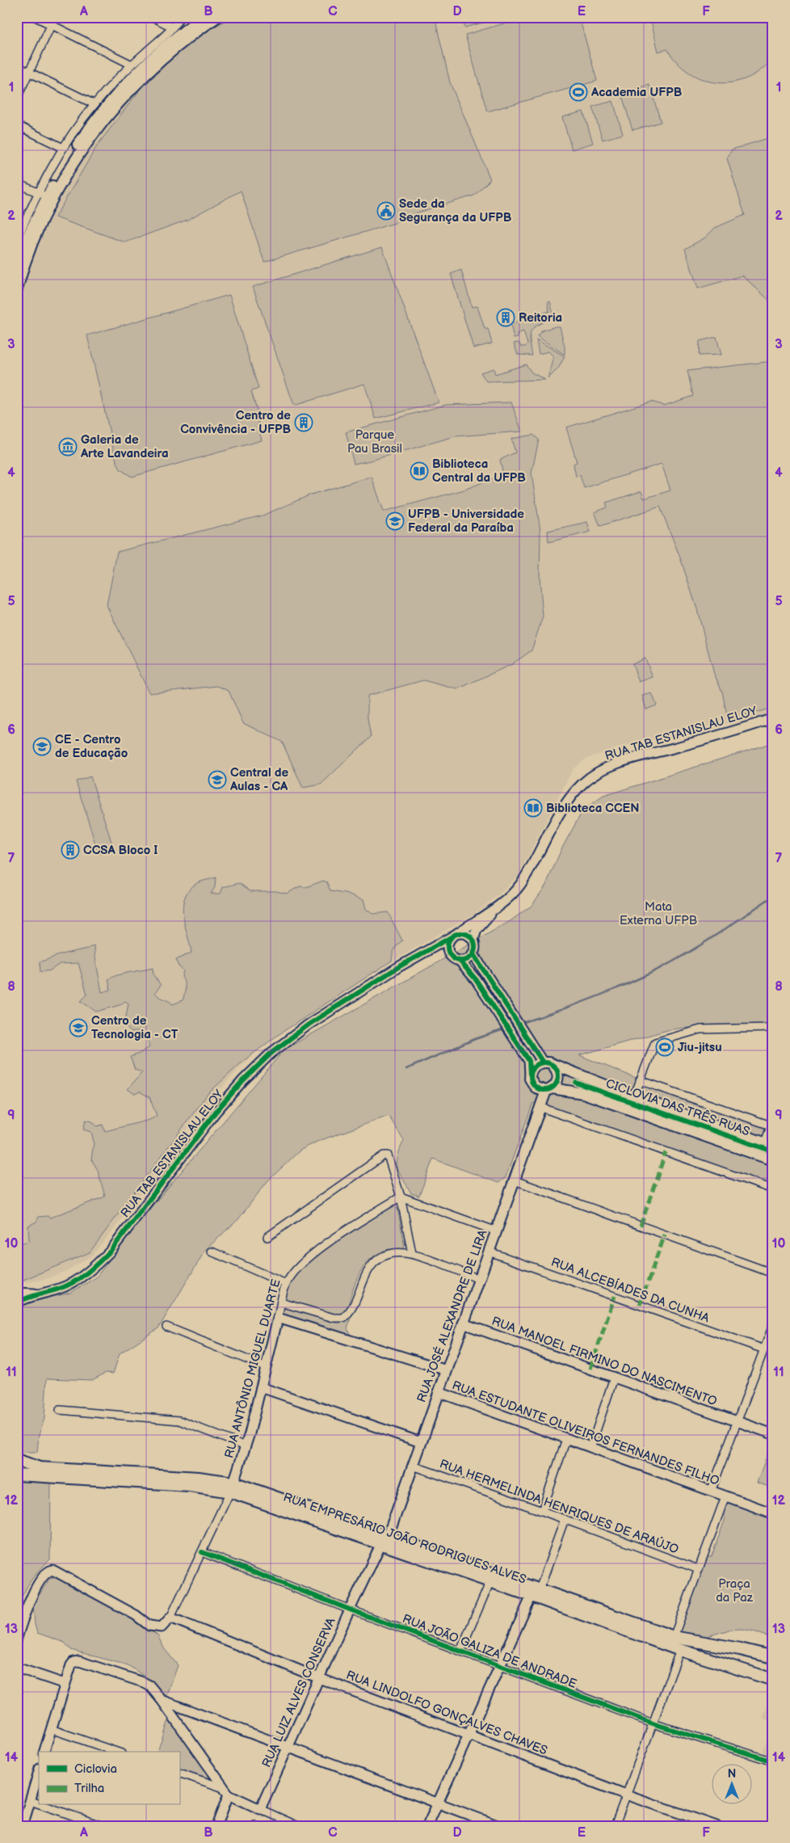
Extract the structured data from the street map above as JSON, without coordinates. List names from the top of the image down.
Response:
{
  "streets": {
    "main road": ["RUA JOSÉ ALEXANDRE DE LIRA", "RUA EMPRESÁRIO JOÃO RODRIGUES ALVES"],
    "street": [
      "RUA TAB ESTANISLAU ELOY",
      "RUA ALCEBÍADES DA CUNHA",
      "RUA MANOEL FIRMINO DO NASCIMENTO",
      "RUA ANTÔNIO MIGUEL DUARTE",
      "RUA ESTUDANTE OLIVEIROS FERNANDES FILHO",
      "RUA HERMELINDA HENRIQUES DE ARAÚJO",
      "RUA JOÃO GALIZA DE ANDRADE",
      "RUA LUIZ ALVES CONSERVA",
      "RUA LINDOLFO GONÇALVES CHAVES"
    ],
    "cycle path": ["CICLOVIA DAS TRÊS RUAS"]
  },
  "crossings": [
    ["RUA ALCEBÍADES DA CUNHA", "RUA JOSÉ ALEXANDRE DE LIRA"],
    ["RUA JOSÉ ALEXANDRE DE LIRA", "RUA MANOEL FIRMINO DO NASCIMENTO"],
    ["RUA JOSÉ ALEXANDRE DE LIRA", "RUA ESTUDANTE OLIVEIROS FERNANDES FILHO"],
    ["RUA JOSÉ ALEXANDRE DE LIRA", "RUA HERMELINDA HENRIQUES DE ARAÚJO"],
    ["RUA JOSÉ ALEXANDRE DE LIRA", "RUA EMPRESÁRIO JOÃO RODRIGUES ALVES"],
    ["RUA JOSÉ ALEXANDRE DE LIRA", "RUA LUIZ ALVES CONSERVA"],
    ["RUA ANTÔNIO MIGUEL DUARTE", "RUA EMPRESÁRIO JOÃO RODRIGUES ALVES"],
    ["RUA ANTÔNIO MIGUEL DUARTE", "RUA JOÃO GALIZA DE ANDRADE"],
    ["RUA ANTÔNIO MIGUEL DUARTE", "RUA LINDOLFO GONÇALVES CHAVES"],
    ["RUA EMPRESÁRIO JOÃO RODRIGUES ALVES", "RUA LUIZ ALVES CONSERVA"],
    ["RUA JOÃO GALIZA DE ANDRADE", "RUA LUIZ ALVES CONSERVA"],
    ["RUA LUIZ ALVES CONSERVA", "RUA LINDOLFO GONÇALVES CHAVES"]
  ],
  "parks": ["Parque Pau Brasil", "Mata Externa UFPB", "Praça da Paz"],
  "places": {
    "sports": ["Academia UFPB", "Jiu-jitsu"],
    "public building": ["Sede da Segurança da UFPB"],
    "building": ["Reitoria", "Centro de Convivência - UFPB", "CCSA Bloco I"],
    "museum": ["Galeria de Arte Lavandeira"],
    "library": ["Biblioteca Central da UFPB", "Biblioteca CCEN"],
    "school or university": [
      "UFPB - Universidade Federal da Paraíba",
      "CE - Centro de Educação",
      "Central de Aulas - CA",
      "Centro de Tecnologia - CT"
    ]
  },
  "legend": ["Ciclovia", "Trilha"],
  "north": "top",
  "grid": {
    "columns": [
      "A",
      "B",
      "C",
      "D",
      "E",
      "F"
    ],
    "rows": [
      "1",
      "2",
      "3",
      "4",
      "5",
      "6",
      "7",
      "8",
      "9",
      "10",
      "11",
      "12",
      "13",
      "14"
    ]
  }
}
